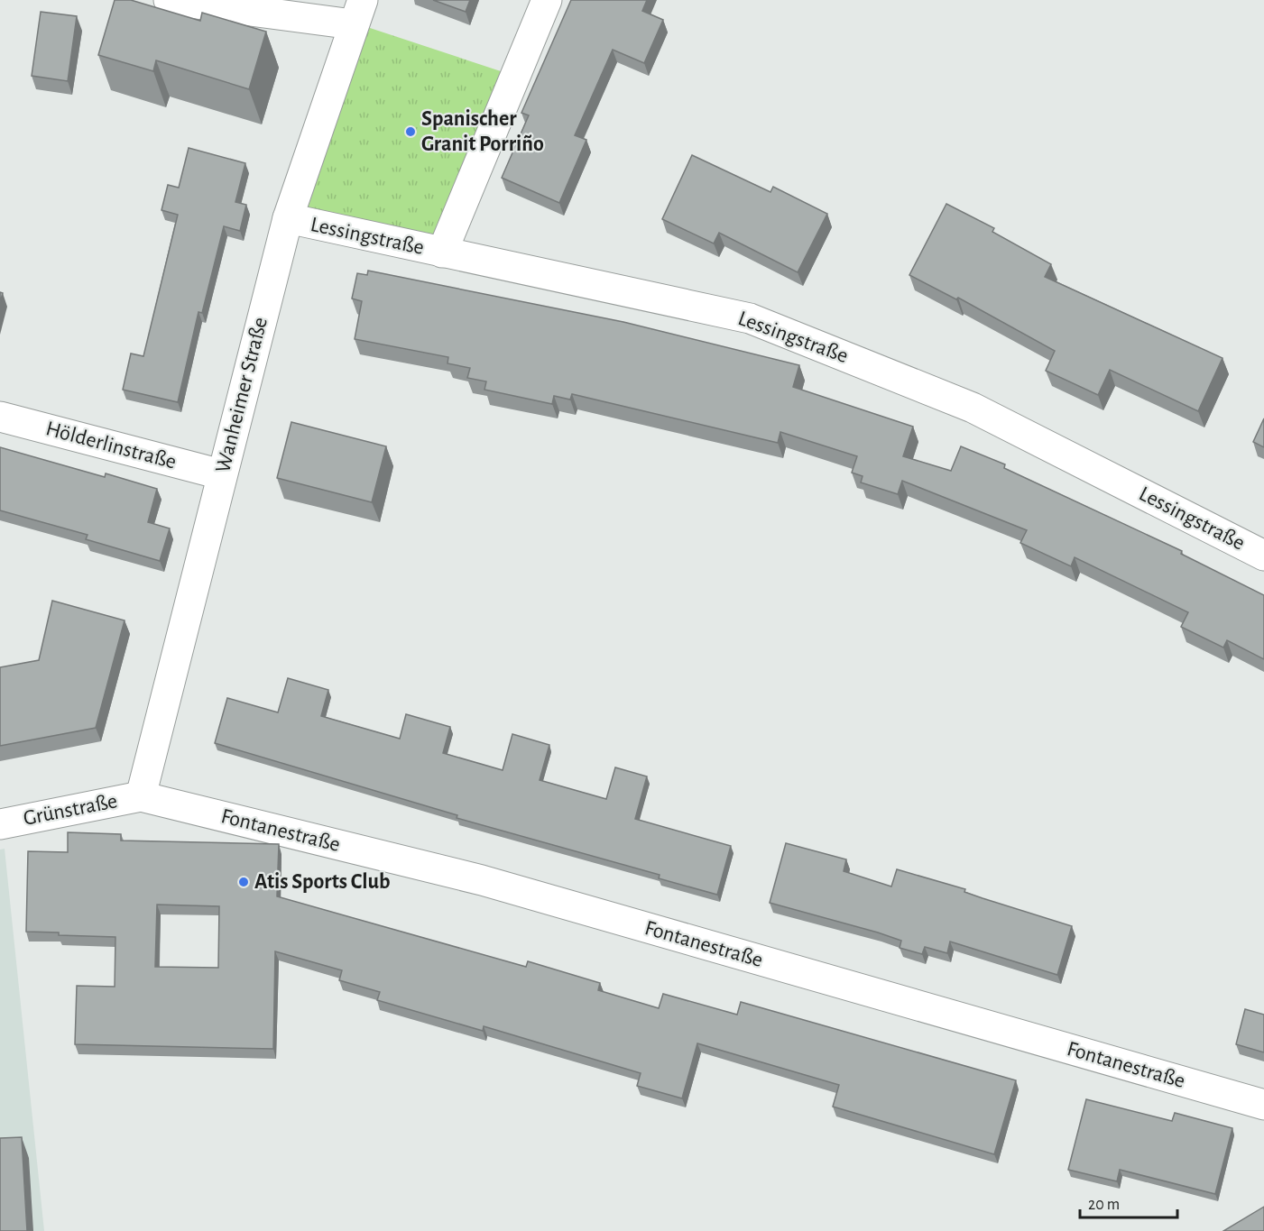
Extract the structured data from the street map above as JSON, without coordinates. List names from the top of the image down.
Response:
{
  "streets": {
    "street": [
      "Lessingstraße",
      "Wanheimer Straße",
      "Hölderlinstraße",
      "Grünstraße",
      "Fontanestraße"
    ]
  },
  "crossings": [
    ["Lessingstraße", "Wanheimer Straße"],
    ["Wanheimer Straße", "Hölderlinstraße"],
    ["Wanheimer Straße", "Grünstraße"],
    ["Wanheimer Straße", "Fontanestraße"],
    ["Grünstraße", "Fontanestraße"]
  ],
  "places": ["Spanischer Granit Porriño", "Atis Sports Club"],
  "scale_bar": "20 m"
}
